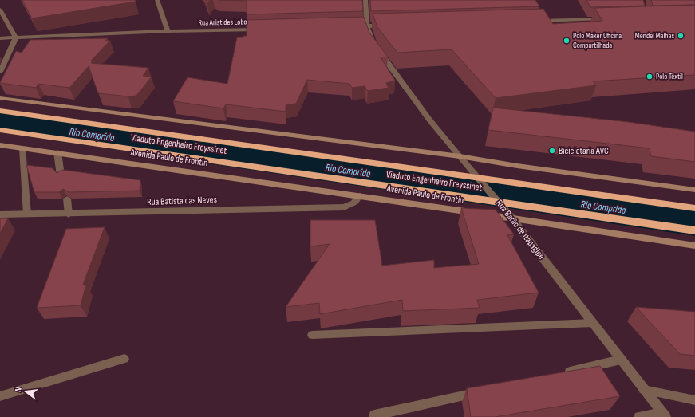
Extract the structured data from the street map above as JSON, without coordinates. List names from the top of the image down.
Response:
{
  "streets": {
    "highway": ["Viaduto Engenheiro Freyssinet"],
    "main road": ["Avenida Paulo de Frontin"],
    "street": ["Rua Aristides Lobo", "Rua Batista das Neves", "Rua Barão de Itapagipe"]
  },
  "crossings": [
    ["Avenida Paulo de Frontin", "Rua Batista das Neves"],
    ["Avenida Paulo de Frontin", "Rua Barão de Itapagipe"]
  ],
  "water": ["Rio Comprido"],
  "places": [
    "Mendel Malhas",
    "Polo Maker Oficina Compartilhada",
    "Polo Têxtil",
    "Bicicletaria AVC"
  ],
  "north": "left"
}
